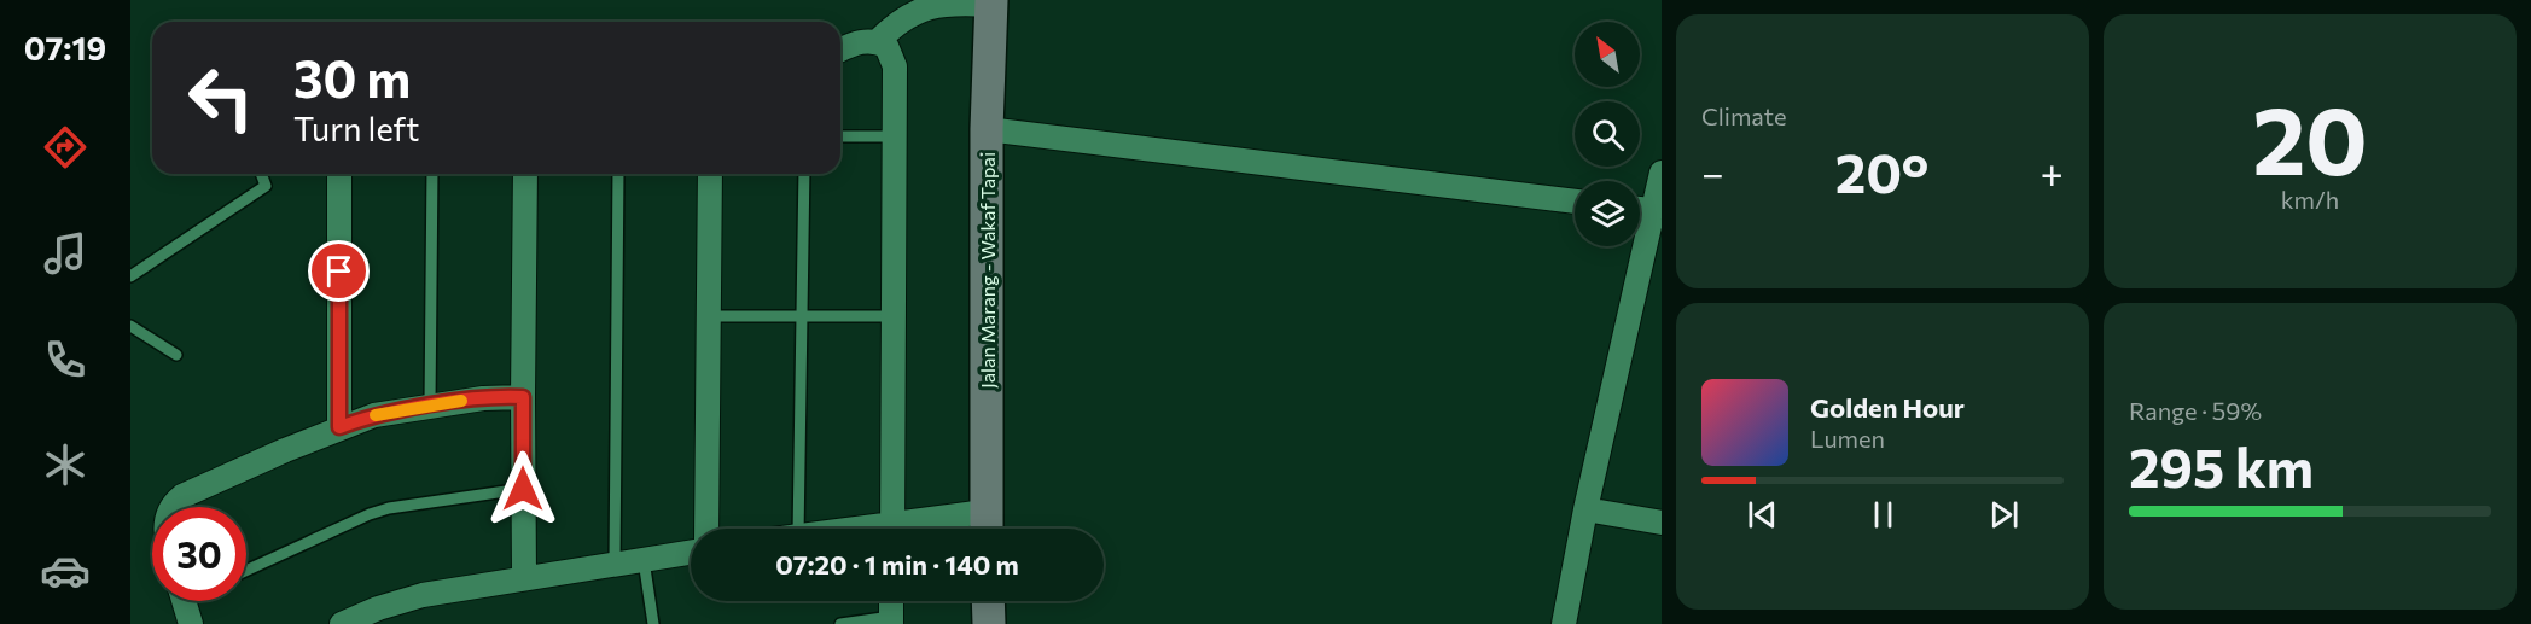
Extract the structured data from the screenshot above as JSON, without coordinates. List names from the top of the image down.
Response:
{
  "streets": {
    "main road": ["Jalan Marang - Wakaf Tapai"]
  },
  "north": "top left",
  "page": {
    "tabs": "07:19",
    "tile": [
      "Climate",
      ["20", "km/h"],
      ["Range · 59%", "295 km"]
    ],
    "turn": ["30 m", "Turn left"],
    "heat": ["−", "20°", "+"],
    "song": ["Golden Hour", "Lumen"],
    "limit": "30",
    "trip": "07:20 · 1 min · 140 m"
  }
}
